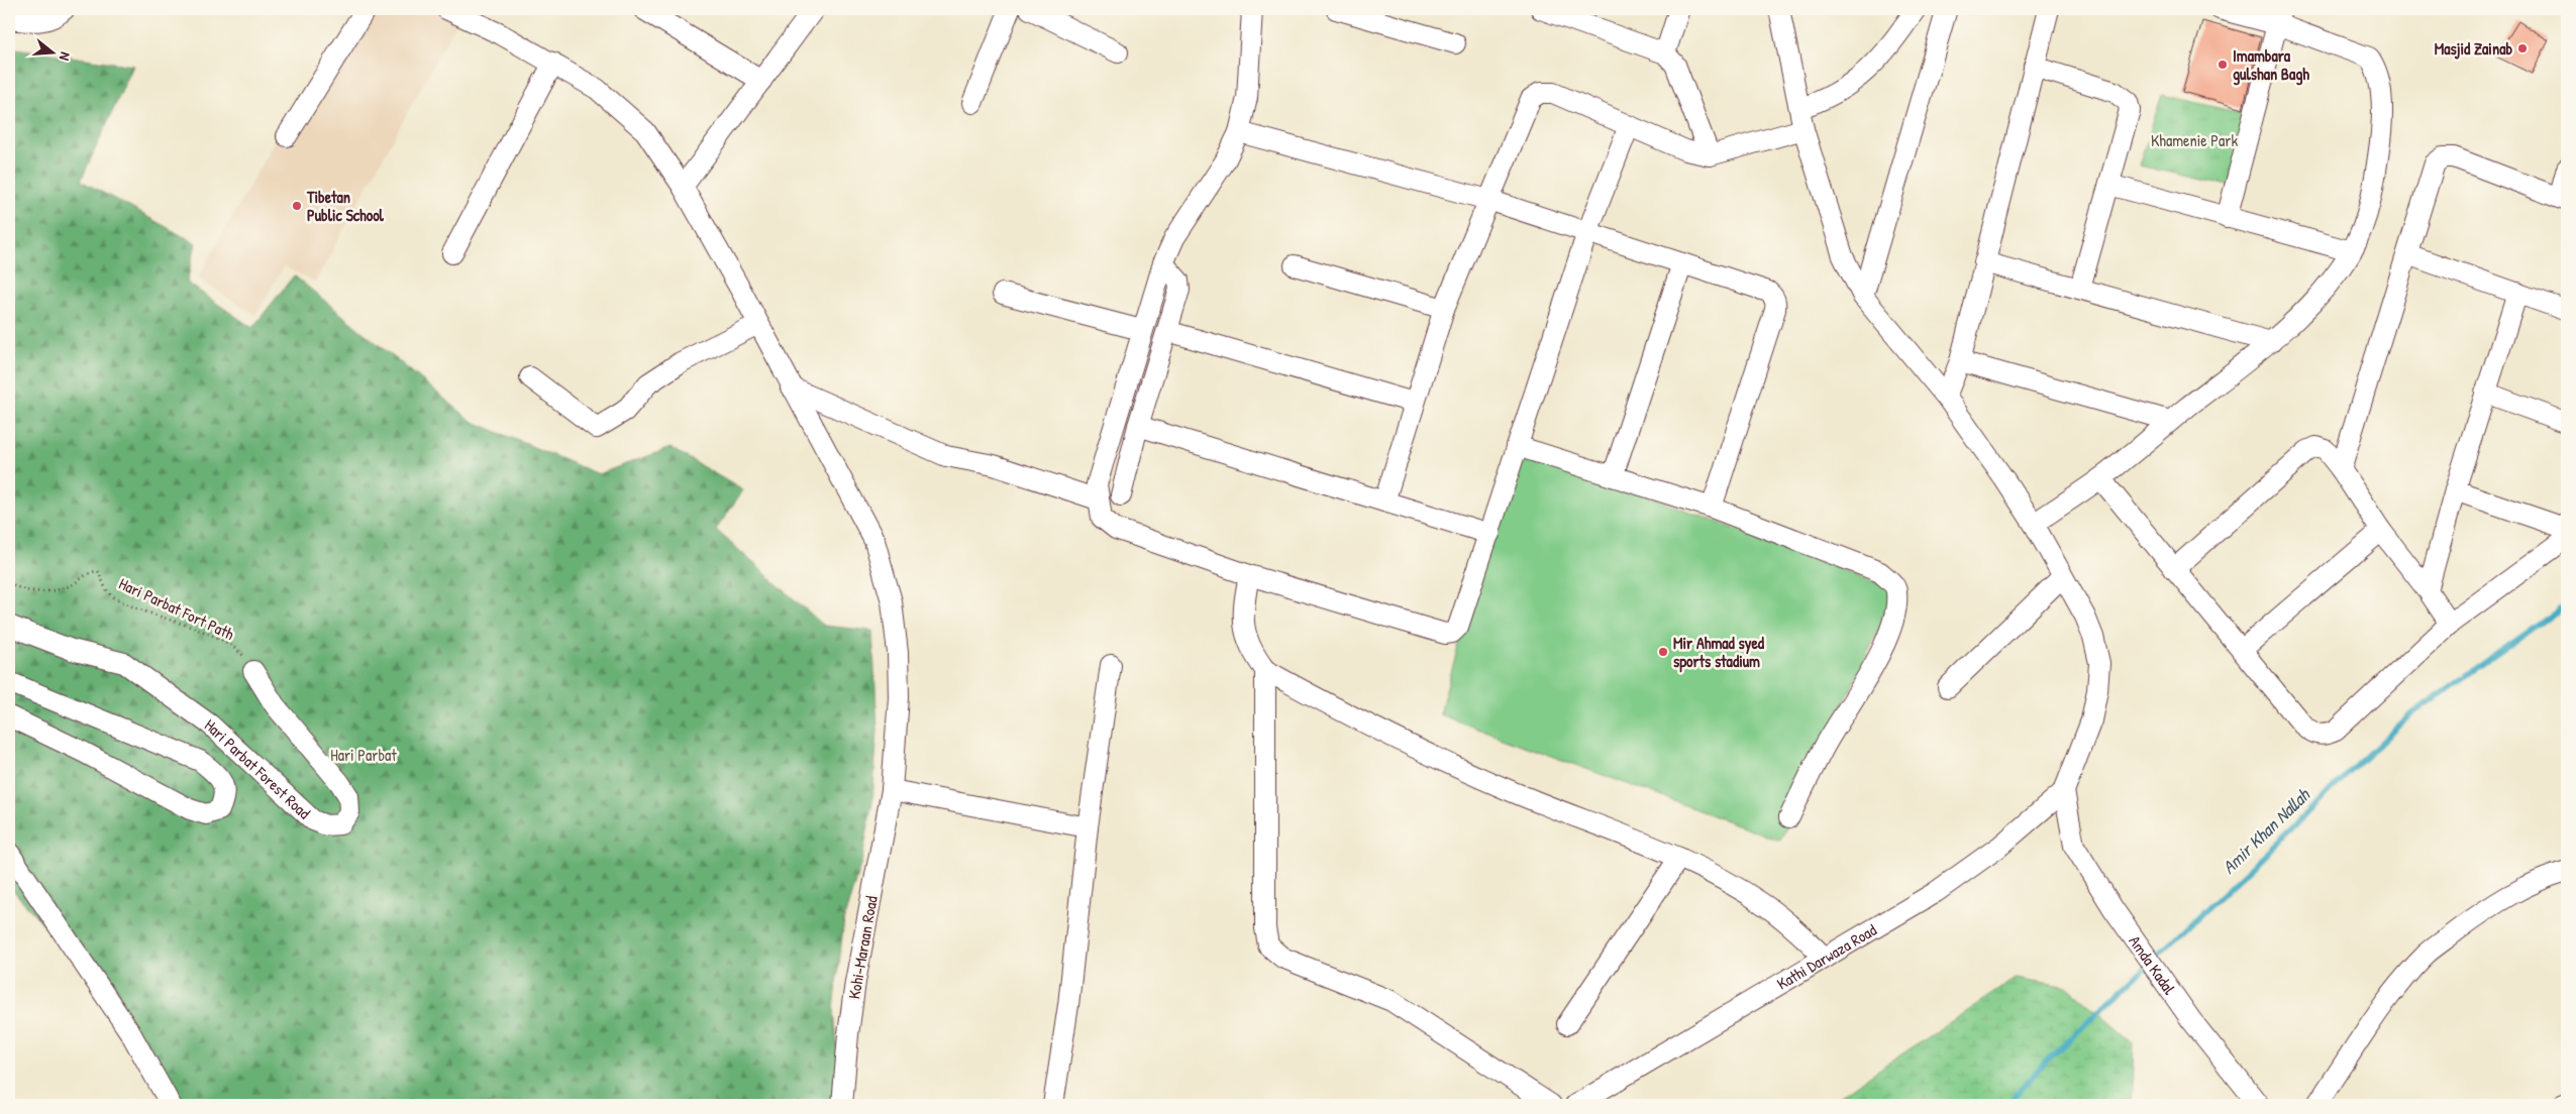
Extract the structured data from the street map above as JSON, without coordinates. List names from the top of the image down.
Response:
{
  "streets": {
    "street": [
      "Hari Parbat Forest Road",
      "Kohi-Maraan Road",
      "Kathi Darwaza Road",
      "Amda Kadal"
    ],
    "path": ["Hari Parbat Fort Path"]
  },
  "crossings": [
    ["Hari Parbat Fort Path", "Hari Parbat Forest Road"],
    ["Kathi Darwaza Road", "Amda Kadal"]
  ],
  "water": ["Amir Khan Nallah"],
  "parks": ["Khamenie Park", "Hari Parbat"],
  "places": [
    "Masjid Zainab",
    "Imambara gulshan Bagh",
    "Tibetan Public School",
    "Mir Ahmad syed sports stadium"
  ],
  "north": "right"
}
